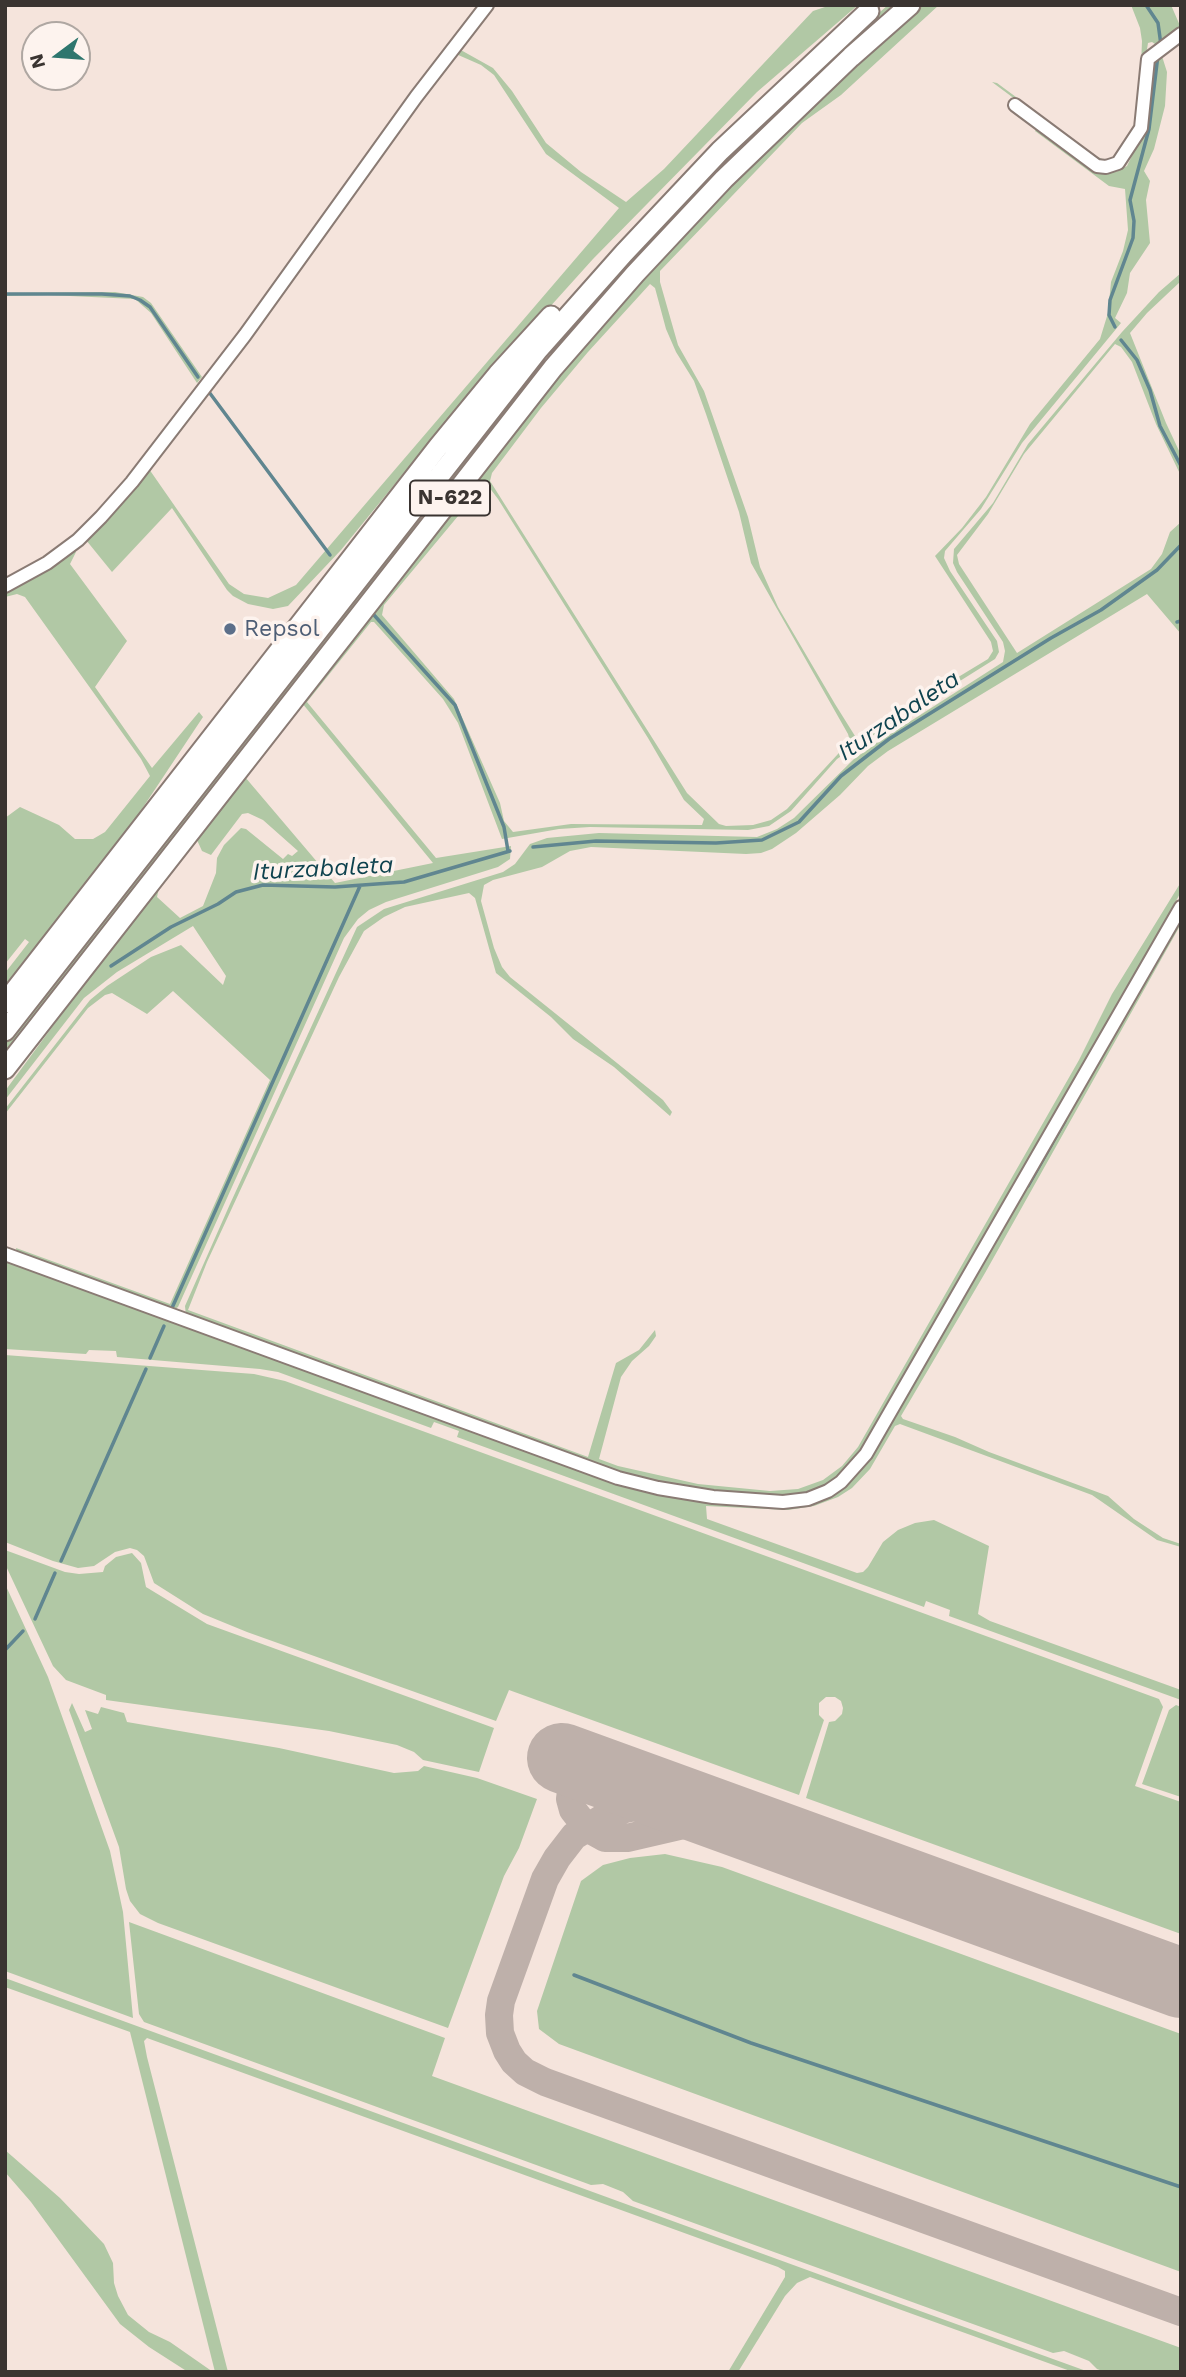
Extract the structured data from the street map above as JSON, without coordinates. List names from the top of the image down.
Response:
{
  "streets": {
    "highway": ["N-622"]
  },
  "water": ["Iturzabaleta"],
  "places": ["Repsol"],
  "north": "left"
}
